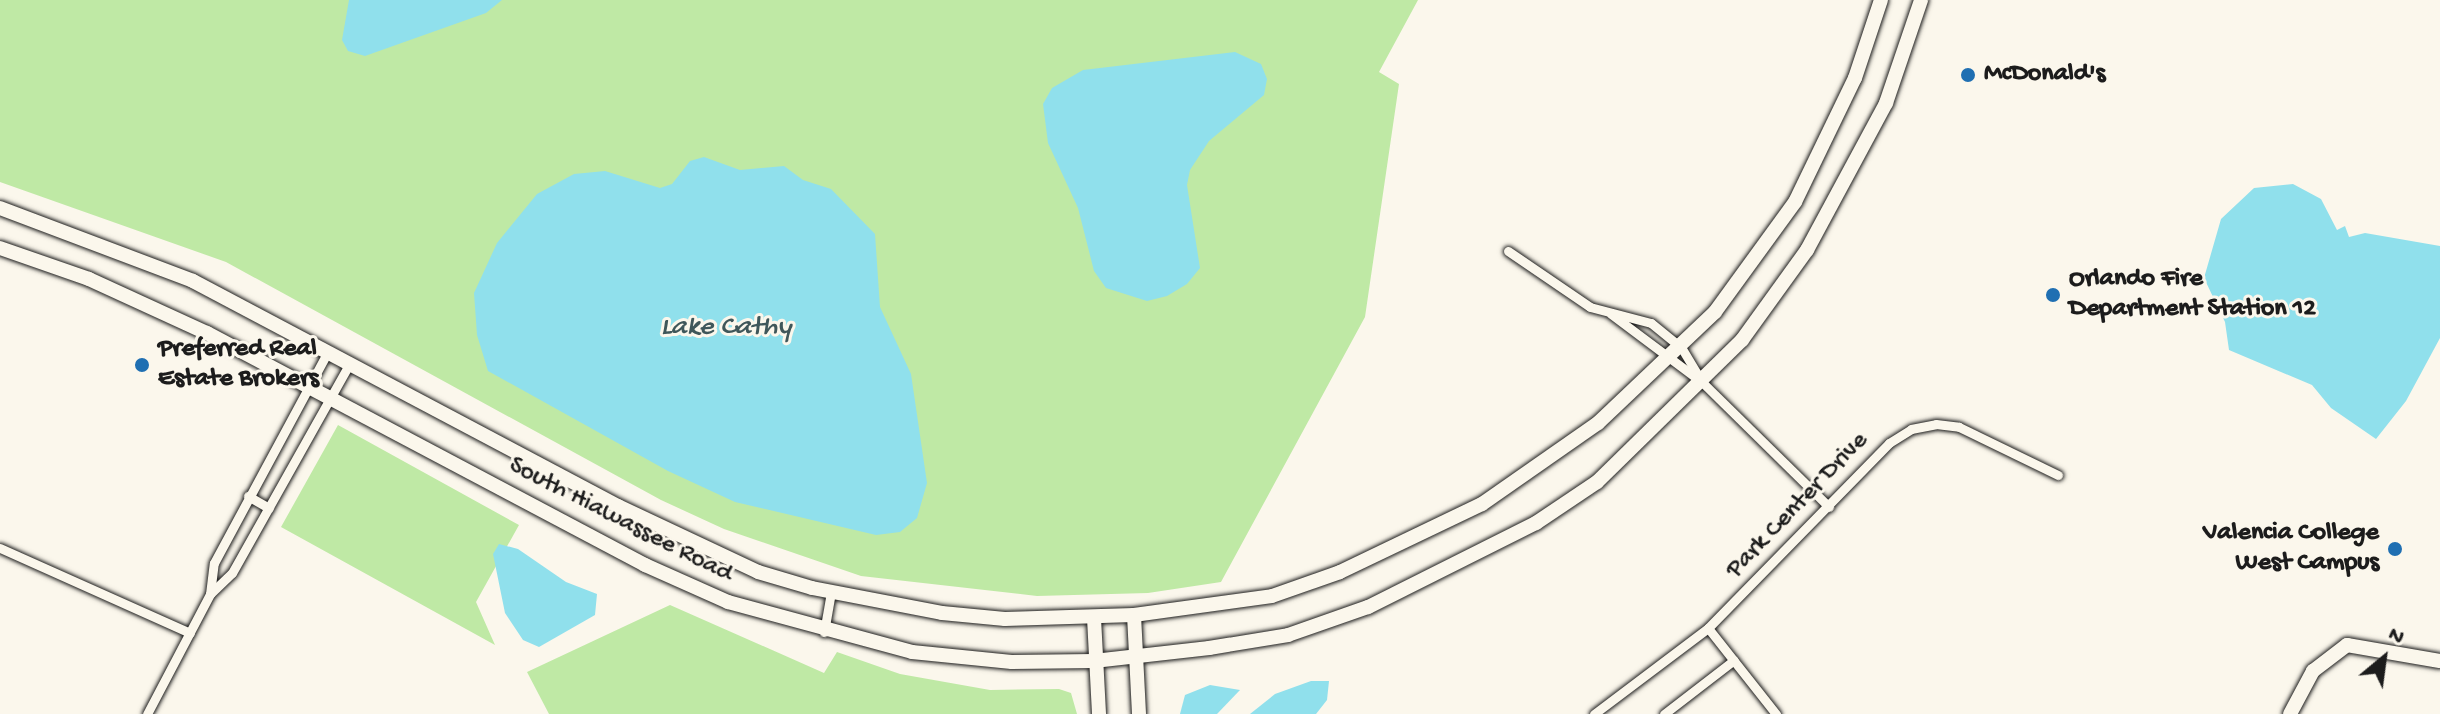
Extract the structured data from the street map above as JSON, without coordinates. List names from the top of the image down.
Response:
{
  "streets": {
    "street": ["Park Center Drive", "South Hiawassee Road"]
  },
  "water": ["Lake Cathy"],
  "places": [
    "McDonald's",
    "Orlando Fire Department Station 12",
    "Preferred Real Estate Brokers",
    "Valencia College West Campus"
  ],
  "north": "top right"
}
